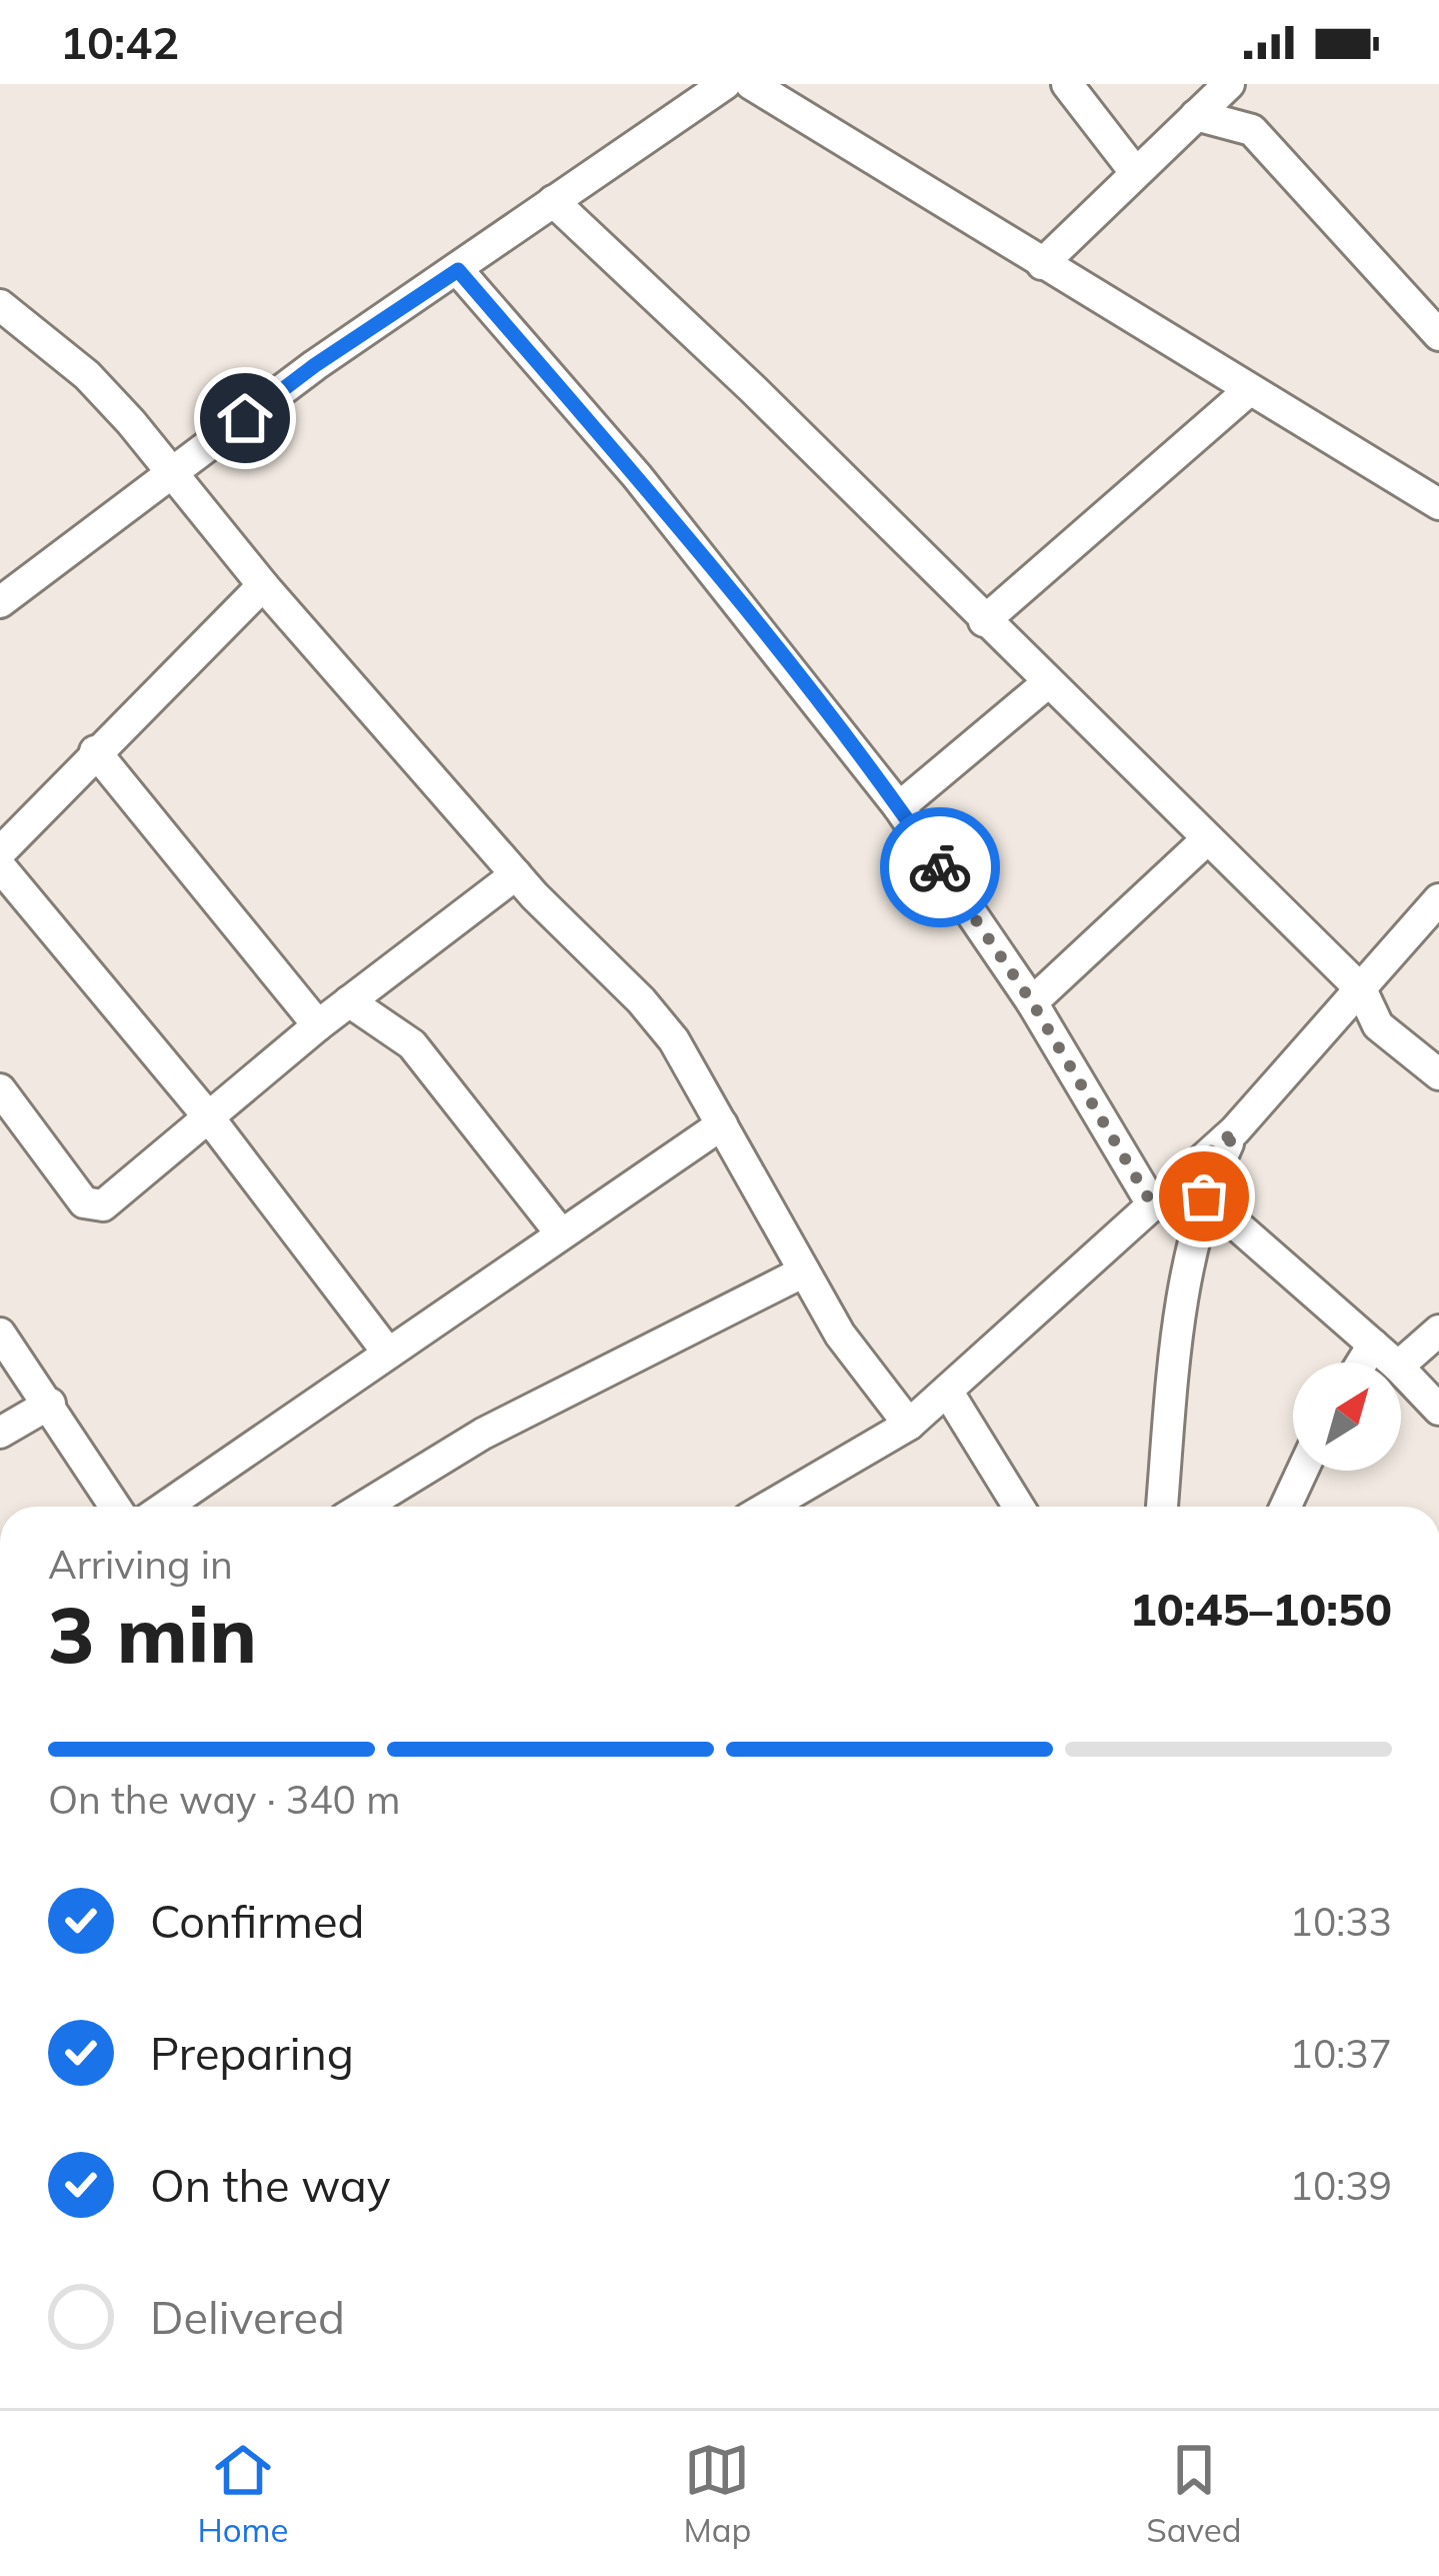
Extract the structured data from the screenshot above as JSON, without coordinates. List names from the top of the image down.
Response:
{
  "north": "top right",
  "page": {
    "status": "10:42",
    "heading": ["3 min", "Arriving in", "10:45–10:50"],
    "bar": "On the way · 340 m",
    "list": [
      ["Confirmed", "10:33"],
      ["Preparing", "10:37"],
      ["On the way", "10:39"],
      "Delivered"
    ],
    "tabs": ["Home", "Map", "Saved"]
  }
}
